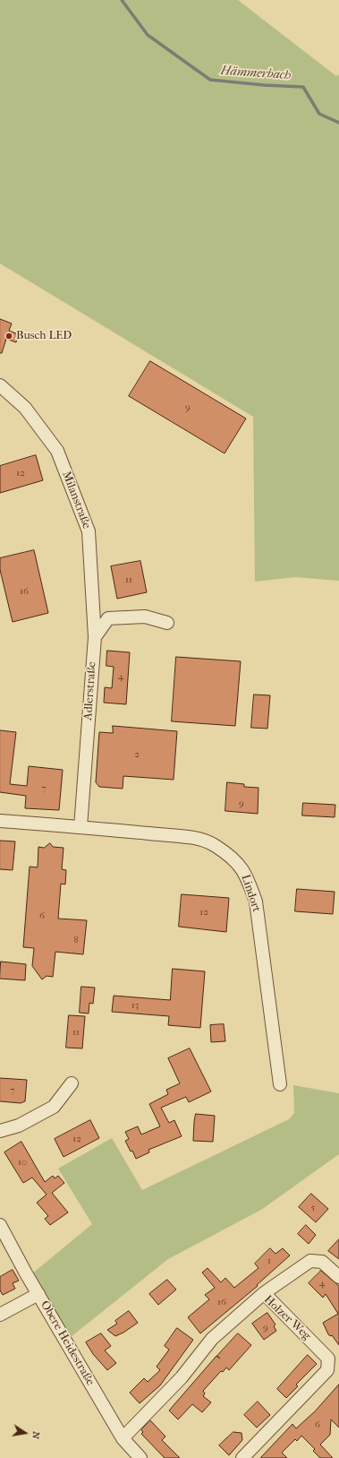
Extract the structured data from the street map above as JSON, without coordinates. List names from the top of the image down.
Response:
{
  "streets": {
    "street": [
      "Milanstraße",
      "Adlerstraße",
      "Lindort",
      "Holzer Weg",
      "Obere Heidestraße"
    ]
  },
  "crossings": [
    ["Milanstraße", "Adlerstraße"],
    ["Adlerstraße", "Lindort"],
    ["Holzer Weg", "Obere Heidestraße"]
  ],
  "water": ["Hämmerbach"],
  "places": ["Busch LED"],
  "house_numbers": [
    "9",
    "12",
    "11",
    "16",
    "4",
    "2",
    "7",
    "9",
    "12",
    "6",
    "8",
    "13",
    "11",
    "7",
    "12",
    "10",
    "5",
    "1",
    "4",
    "16",
    "9",
    "6"
  ],
  "north": "right"
}
